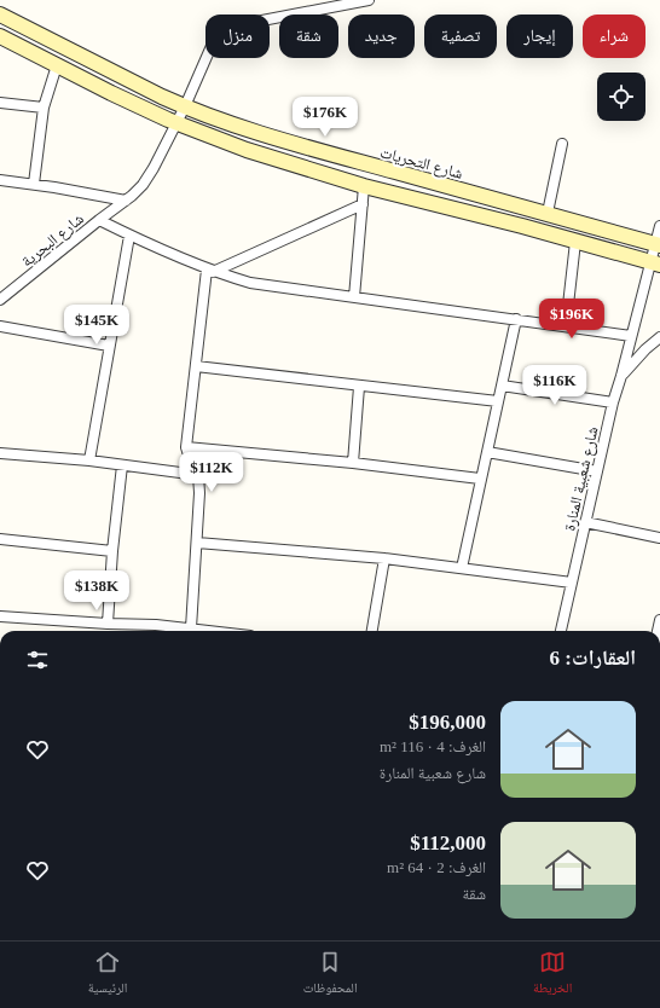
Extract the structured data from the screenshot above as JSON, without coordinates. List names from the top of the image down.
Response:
{
  "streets": {
    "main road": ["شارع التحريات"],
    "street": ["شارع البحرية", "شارع شعبية المنارة"]
  },
  "crossings": [
    ["شارع التحريات", "شارع البحرية"],
    ["شارع التحريات", "شارع شعبية المنارة"]
  ],
  "page": {
    "chip": [
      "شراء",
      "إيجار",
      "تصفية",
      "جديد",
      "شقة",
      "منزل"
    ],
    "price": [
      "$176K",
      "$196K",
      "$145K",
      "$116K",
      "$112K",
      "$138K"
    ],
    "heading": "العقارات: 6",
    "list": [
      {
        "name": "$196,000",
        "note": "الغرف: 4 · 116 m² · شارع شعبية المنارة"
      },
      {
        "name": "$112,000",
        "note": "الغرف: 2 · 64 m² · شقة"
      }
    ],
    "tabs": ["الخريطة", "المحفوظات", "الرئيسية"]
  }
}
